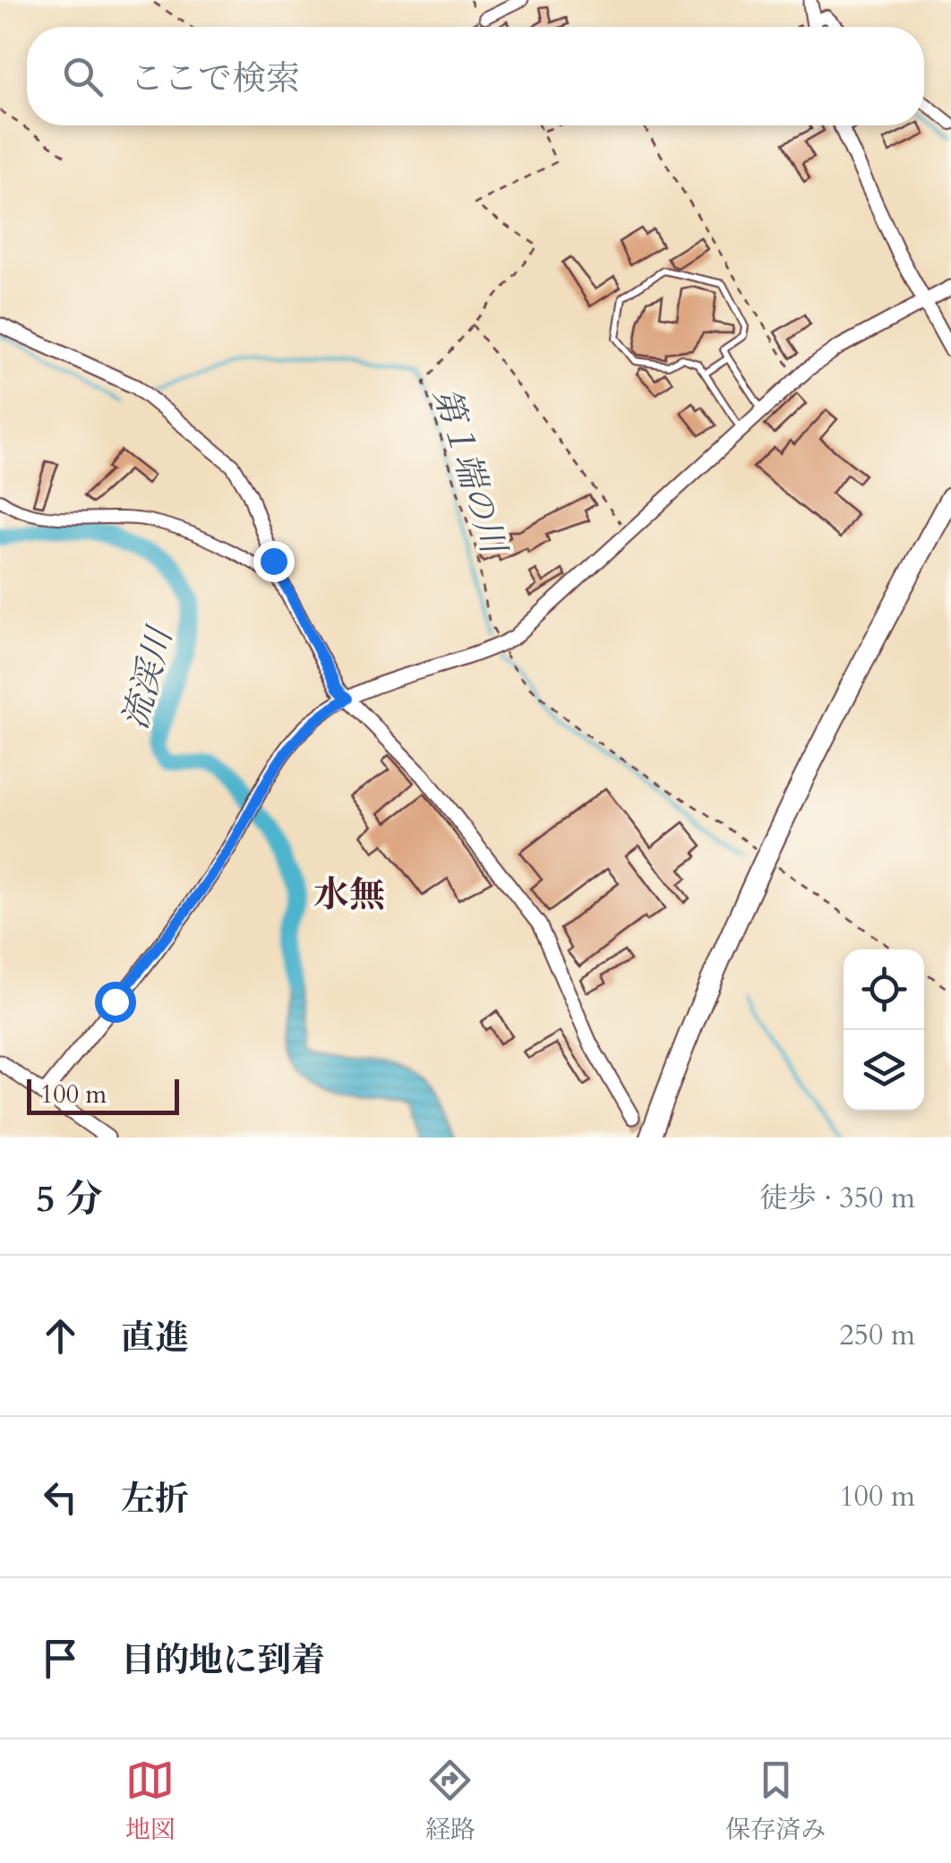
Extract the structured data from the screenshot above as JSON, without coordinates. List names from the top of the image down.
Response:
{
  "districts": ["水無"],
  "water": ["第１端の川", "流渓川"],
  "scale_bar": "100 m",
  "page": {
    "search": "ここで検索",
    "scale": "100 m",
    "heading": ["5 分", "徒歩 · 350 m"],
    "list": [
      ["直進", "250 m"],
      ["左折", "100 m"],
      "目的地に到着"
    ],
    "nav": ["地図", "経路", "保存済み"]
  }
}
